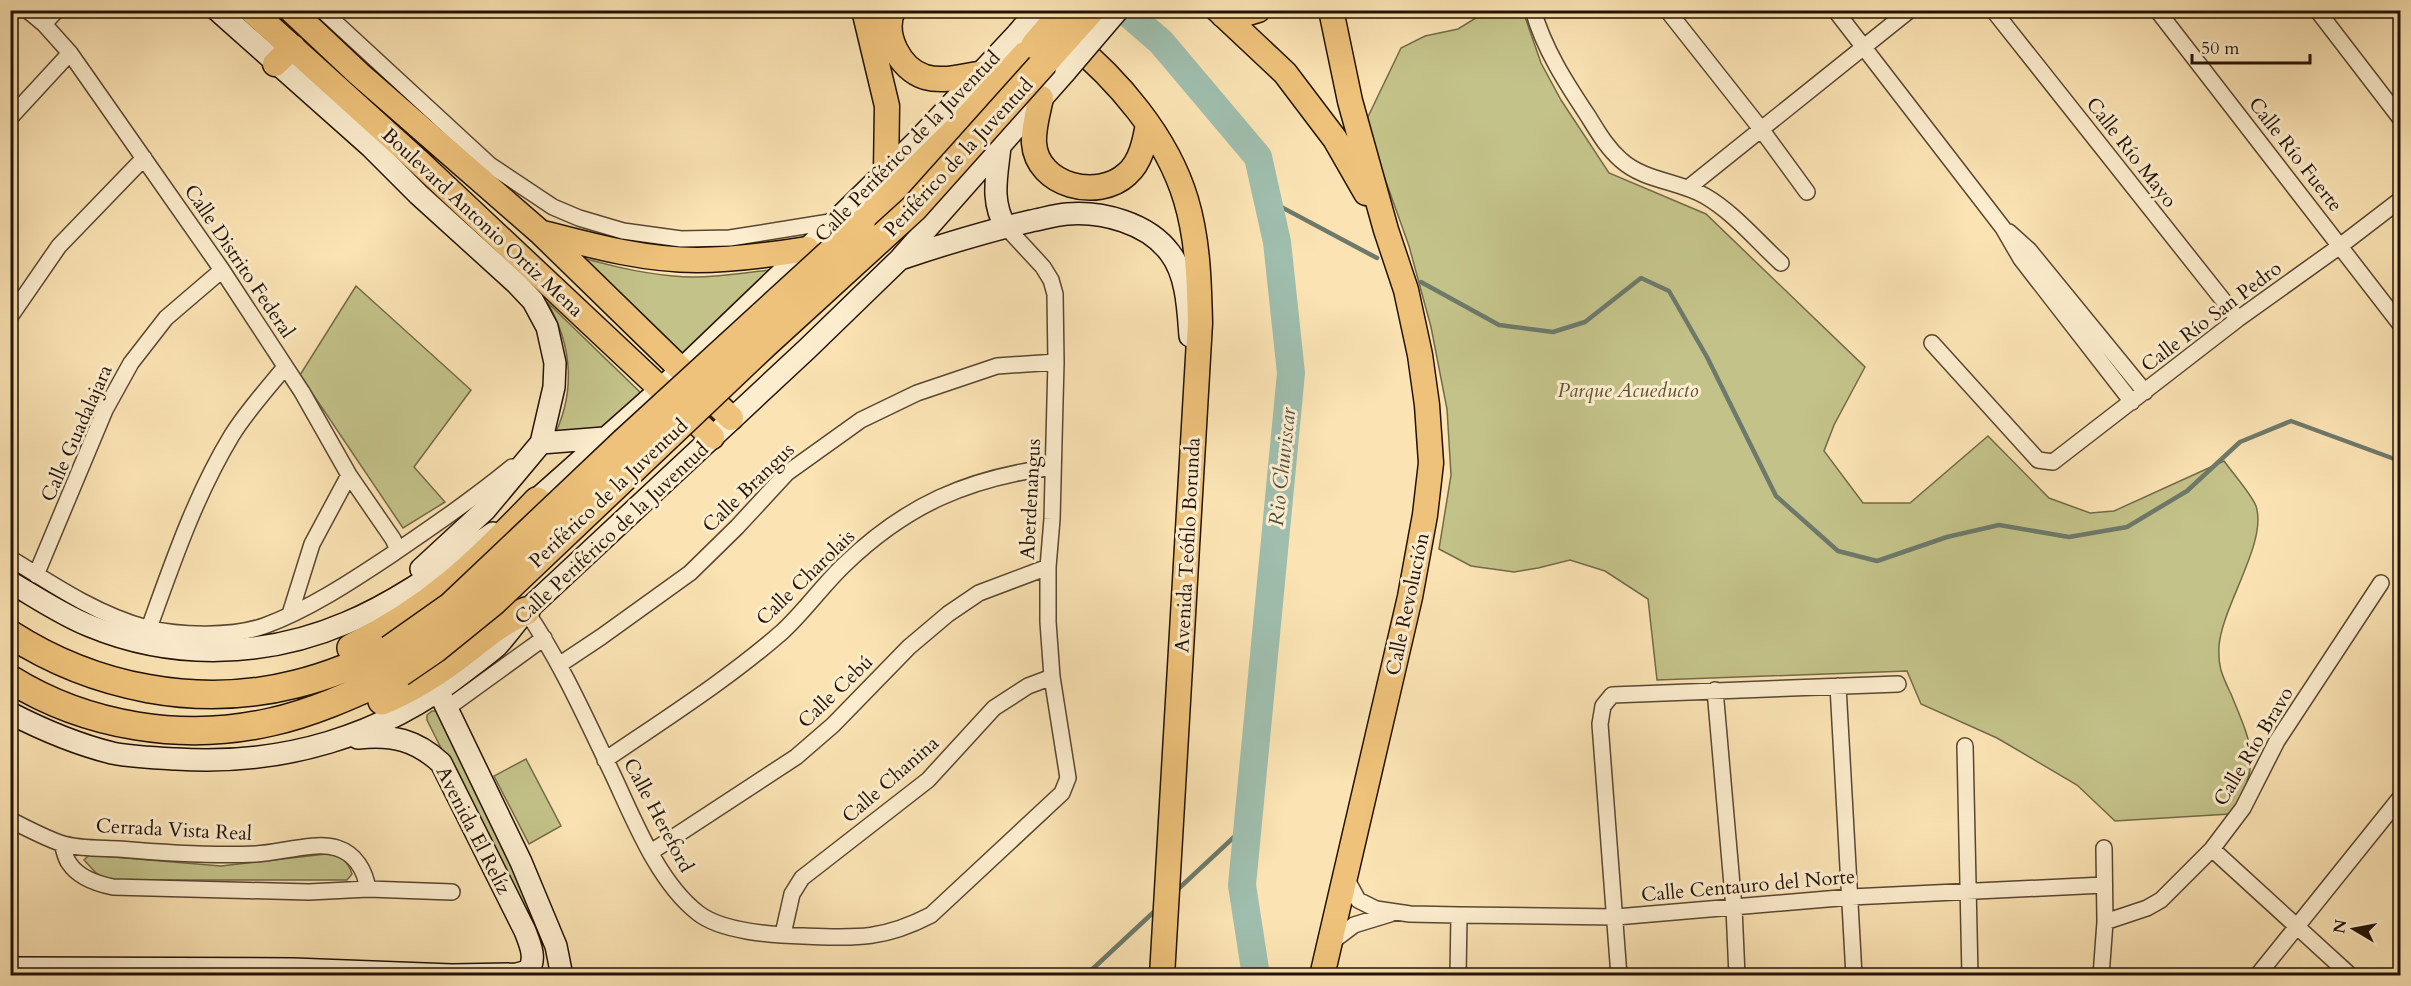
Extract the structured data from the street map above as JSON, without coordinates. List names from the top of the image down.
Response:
{
  "streets": {
    "highway": ["Calle Periférico de la Juventud", "Periférico de la Juventud"],
    "main road": [
      "Boulevard Antonio Ortiz Mena",
      "Avenida Teófilo Borunda",
      "Calle Revolución",
      "Avenida El Relíz"
    ],
    "street": [
      "Calle Río Mayo",
      "Calle Río Fuerte",
      "Calle Distrito Federal",
      "Calle Río San Pedro",
      "Calle Guadalajara",
      "Calle Brangus",
      "Aberdenangus",
      "Calle Charolais",
      "Calle Cebú",
      "Calle Río Bravo",
      "Calle Chanina",
      "Calle Hereford",
      "Cerrada Vista Real",
      "Calle Centauro del Norte"
    ]
  },
  "crossings": [
    ["Calle Periférico de la Juventud", "Periférico de la Juventud"],
    ["Calle Periférico de la Juventud", "Boulevard Antonio Ortiz Mena"],
    ["Calle Periférico de la Juventud", "Calle Hereford"],
    ["Calle Periférico de la Juventud", "Avenida El Relíz"],
    ["Calle Río Mayo", "Calle Río San Pedro"],
    ["Calle Río Fuerte", "Calle Río San Pedro"],
    ["Calle Distrito Federal", "Calle Guadalajara"],
    ["Calle Brangus", "Aberdenangus"],
    ["Calle Brangus", "Calle Hereford"],
    ["Aberdenangus", "Calle Charolais"],
    ["Aberdenangus", "Calle Cebú"],
    ["Aberdenangus", "Calle Chanina"],
    ["Aberdenangus", "Calle Hereford"],
    ["Calle Charolais", "Calle Hereford"],
    ["Calle Revolución", "Calle Centauro del Norte"],
    ["Calle Cebú", "Calle Hereford"],
    ["Calle Chanina", "Calle Hereford"]
  ],
  "water": ["Rio Chuviscar"],
  "parks": ["Parque Acueducto"],
  "scale_bar": "50 m",
  "north": "left"
}
